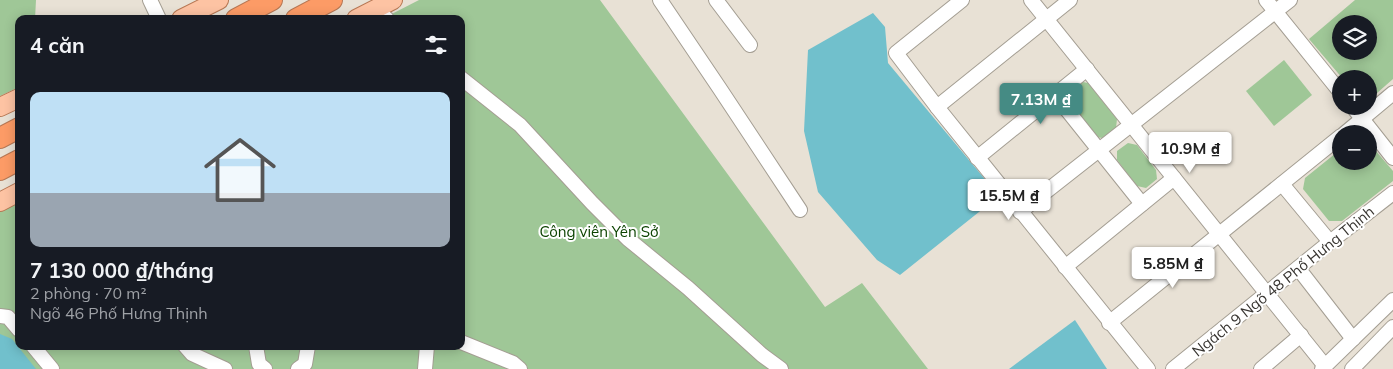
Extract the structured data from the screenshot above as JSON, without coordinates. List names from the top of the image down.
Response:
{
  "streets": {
    "street": ["Ngách 9 Ngõ 48 Phố Hưng Thịnh"]
  },
  "parks": ["Công viên Yên Sở"],
  "page": {
    "map_buttons": ["+", "−"],
    "heading": "4 căn",
    "list": [
      {
        "name": "7 130 000 ₫/tháng",
        "note": "2 phòng · 70 m² · Ngõ 46 Phố Hưng Thịnh"
      }
    ],
    "price": [
      "7.13M ₫",
      "10.9M ₫",
      "15.5M ₫",
      "5.85M ₫"
    ]
  }
}
